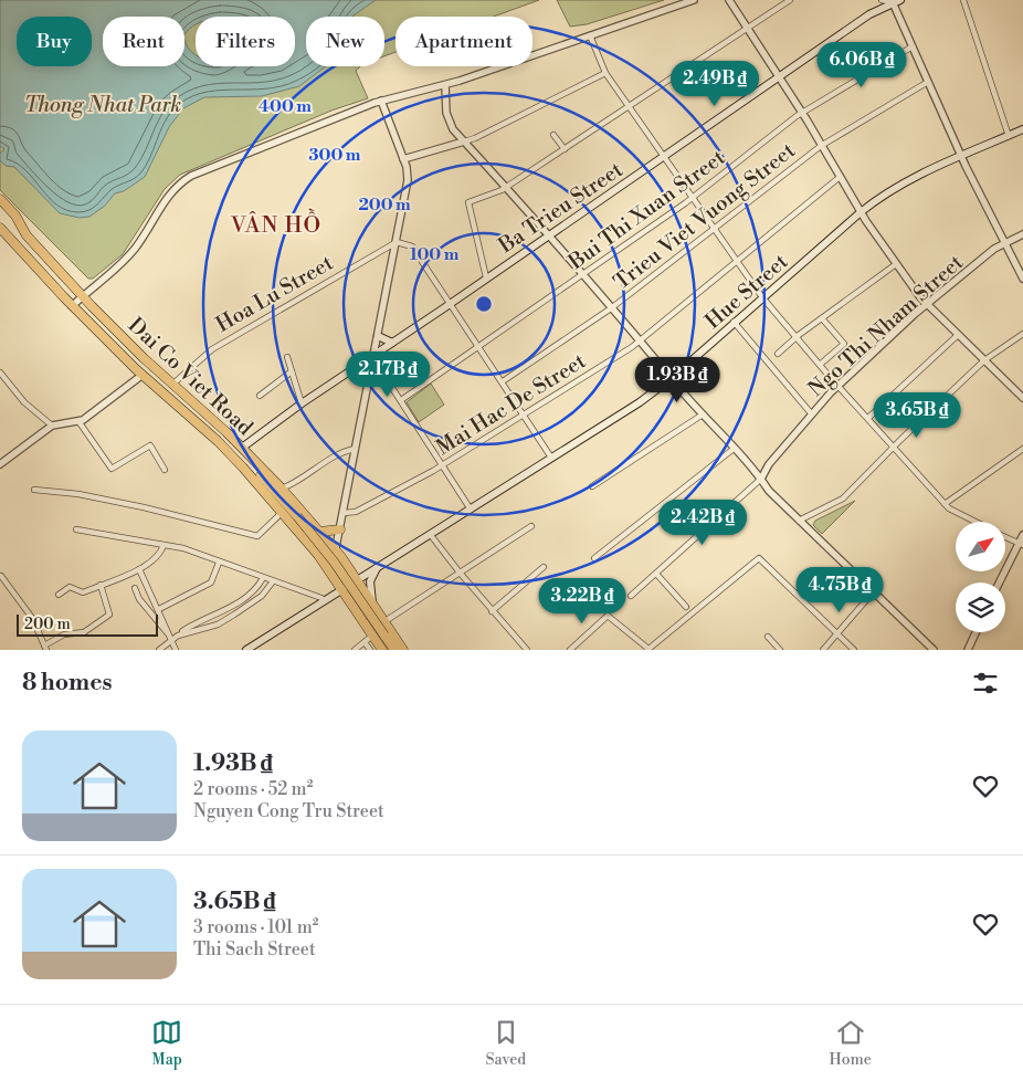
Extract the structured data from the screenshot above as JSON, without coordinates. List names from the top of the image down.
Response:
{
  "streets": {
    "main road": ["Ba Trieu Street", "Hue Street", "Dai Co Viet Road"],
    "street": [
      "Bui Thi Xuan Street",
      "Trieu Viet Vuong Street",
      "Hoa Lu Street",
      "Ngo Thi Nham Street",
      "Mai Hac De Street"
    ]
  },
  "crossings": [
    ["Ba Trieu Street", "Dai Co Viet Road"],
    ["Hue Street", "Dai Co Viet Road"],
    ["Hoa Lu Street", "Dai Co Viet Road"]
  ],
  "districts": ["VÂN HỒ"],
  "parks": ["Thong Nhat Park"],
  "scale_bar": "200 m",
  "north": "top right",
  "page": {
    "chip": [
      "Buy",
      "Rent",
      "Filters",
      "New",
      "Apartment"
    ],
    "price": [
      "6.06B ₫",
      "2.49B ₫",
      "2.17B ₫",
      "1.93B ₫",
      "3.65B ₫",
      "2.42B ₫",
      "4.75B ₫",
      "3.22B ₫"
    ],
    "scale": "200 m",
    "heading": "8 homes",
    "list": [
      {
        "name": "1.93B ₫",
        "note": "2 rooms · 52 m² · Nguyen Cong Tru Street"
      },
      {
        "name": "3.65B ₫",
        "note": "3 rooms · 101 m² · Thi Sach Street"
      }
    ],
    "tabs": ["Map", "Saved", "Home"]
  },
  "rings": [
    "400 m",
    "300 m",
    "200 m",
    "100 m"
  ]
}
